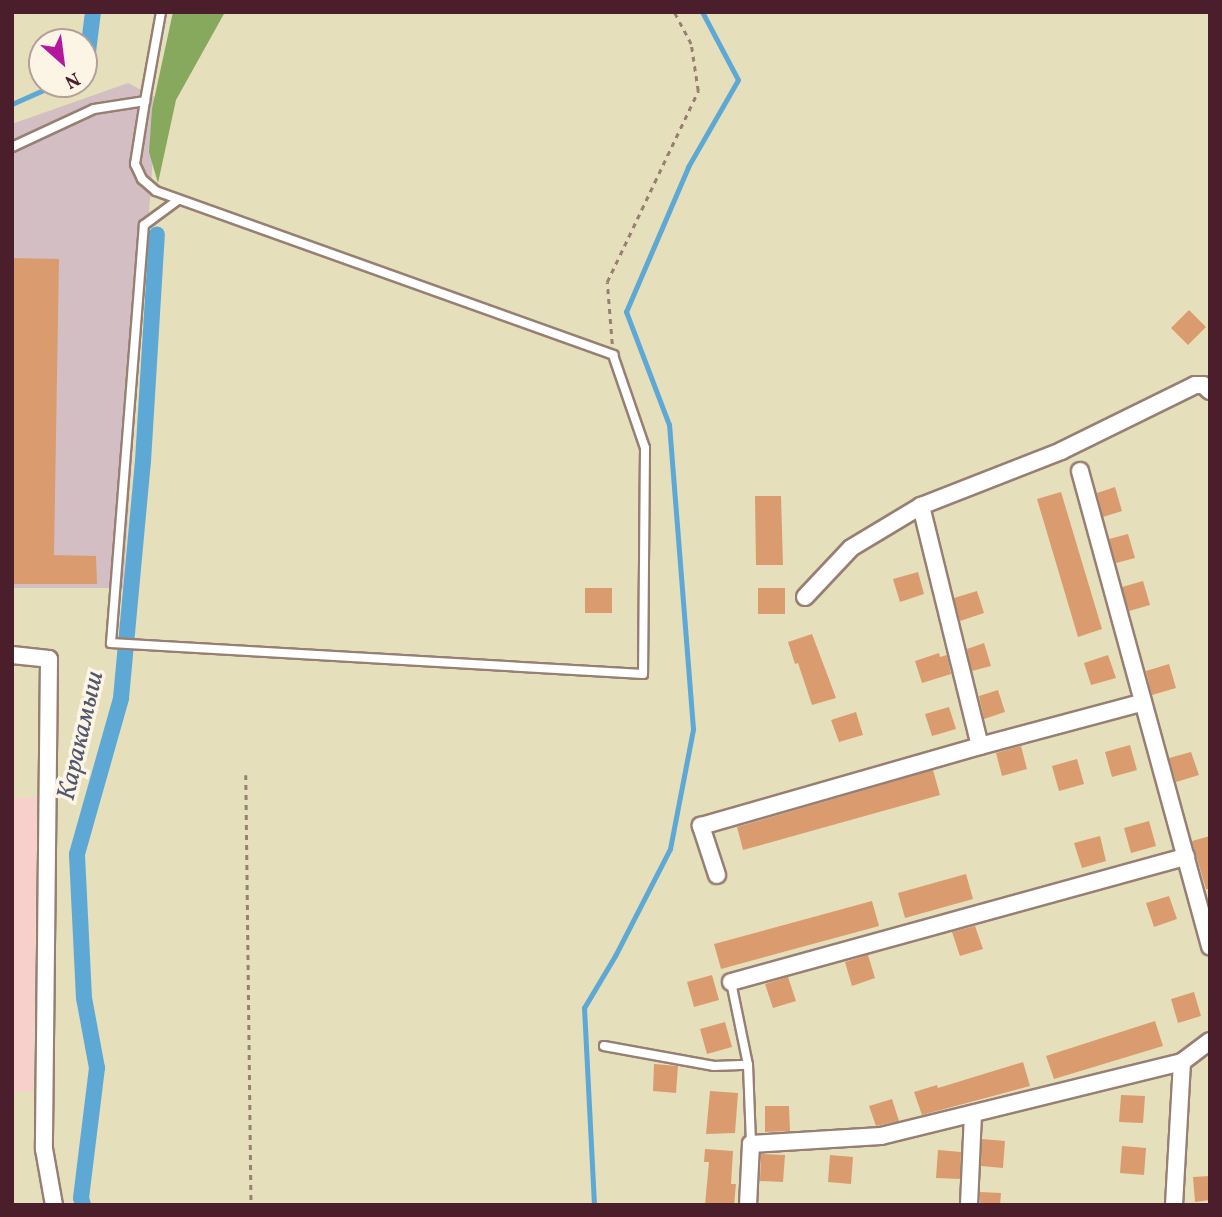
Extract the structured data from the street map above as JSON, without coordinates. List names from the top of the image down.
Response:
{
  "water": ["Каракамыш"],
  "north": "bottom right"
}
